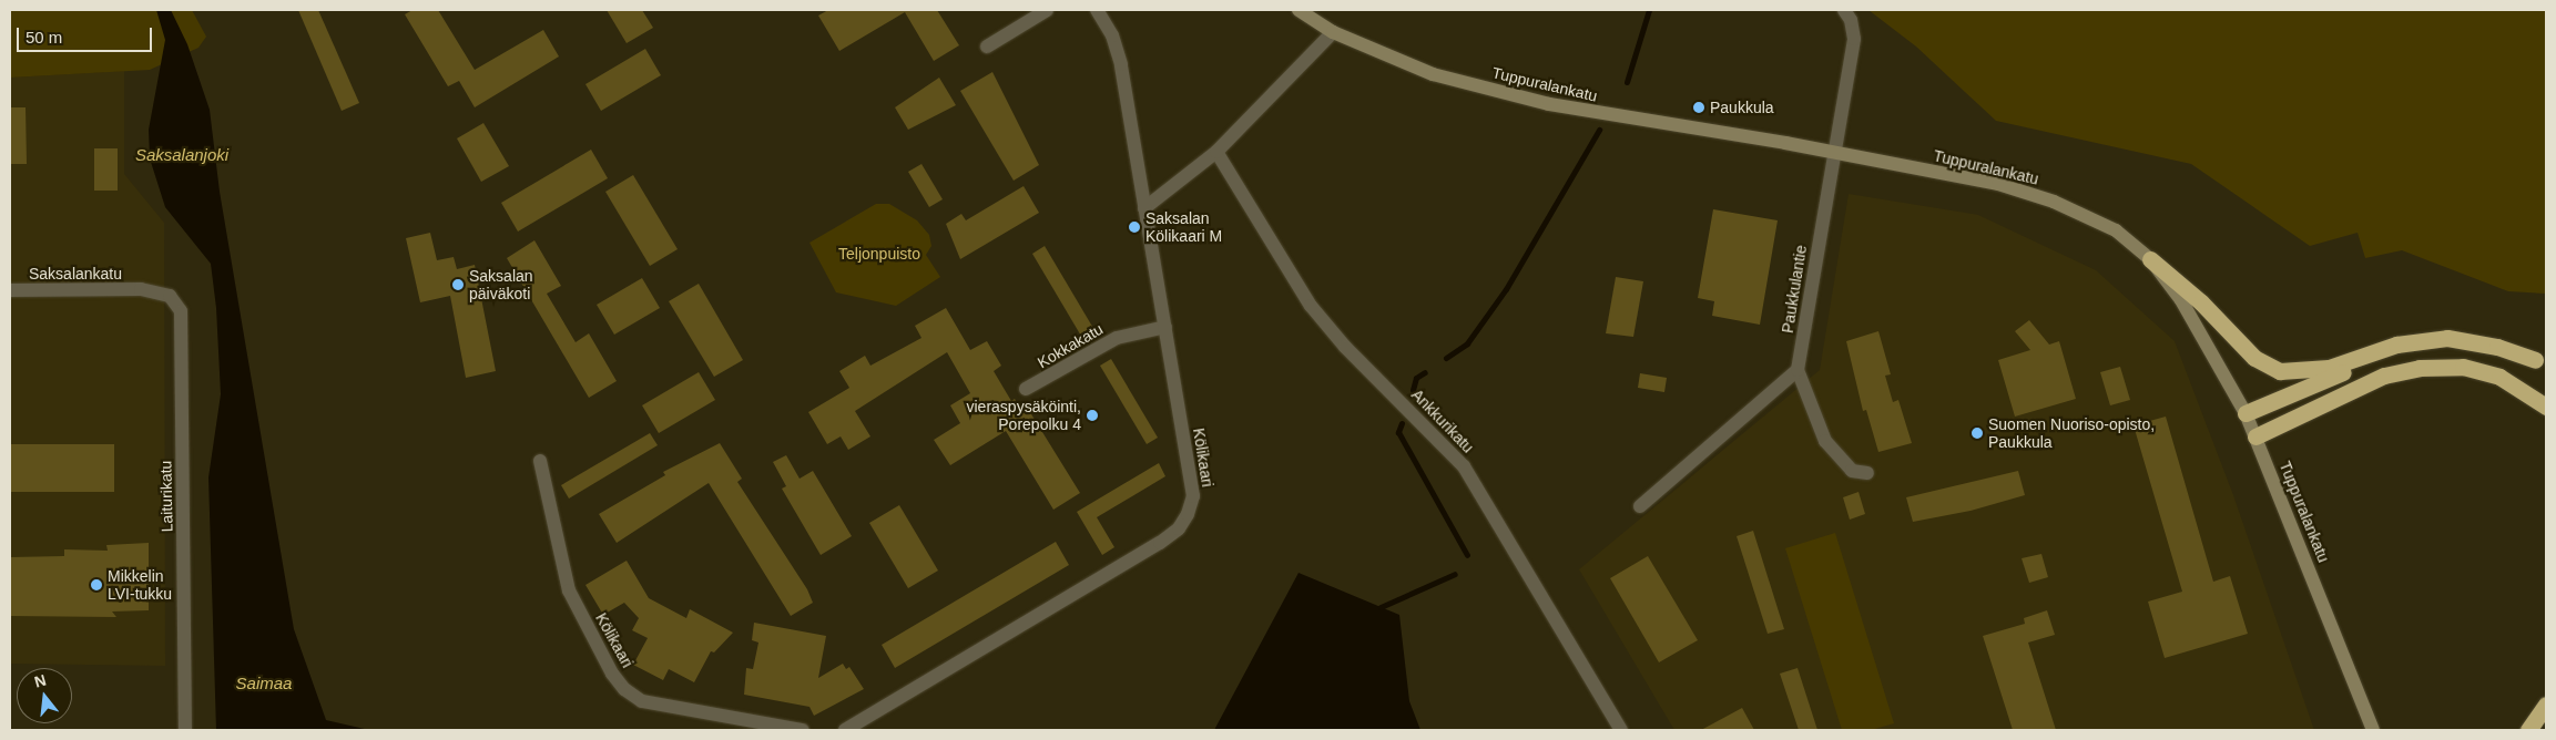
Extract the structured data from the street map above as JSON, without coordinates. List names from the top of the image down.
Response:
{
  "streets": {
    "street": [
      "Tuppuralankatu",
      "Saksalankatu",
      "Paukkulantie",
      "Kokkakatu",
      "Ankkurikatu",
      "Kölikaari",
      "Laiturikatu"
    ]
  },
  "crossings": [
    ["Tuppuralankatu", "Paukkulantie"],
    ["Saksalankatu", "Laiturikatu"],
    ["Kokkakatu", "Kölikaari"]
  ],
  "water": ["Saksalanjoki", "Saimaa"],
  "parks": ["Teljonpuisto"],
  "places": [
    "Paukkula",
    "Saksalan Kölikaari M",
    "Saksalan päiväkoti",
    "vieraspysäköinti, Porepolku 4",
    "Suomen Nuoriso-opisto, Paukkula",
    "Mikkelin LVI-tukku"
  ],
  "scale_bar": "50 m",
  "north": "top"
}
